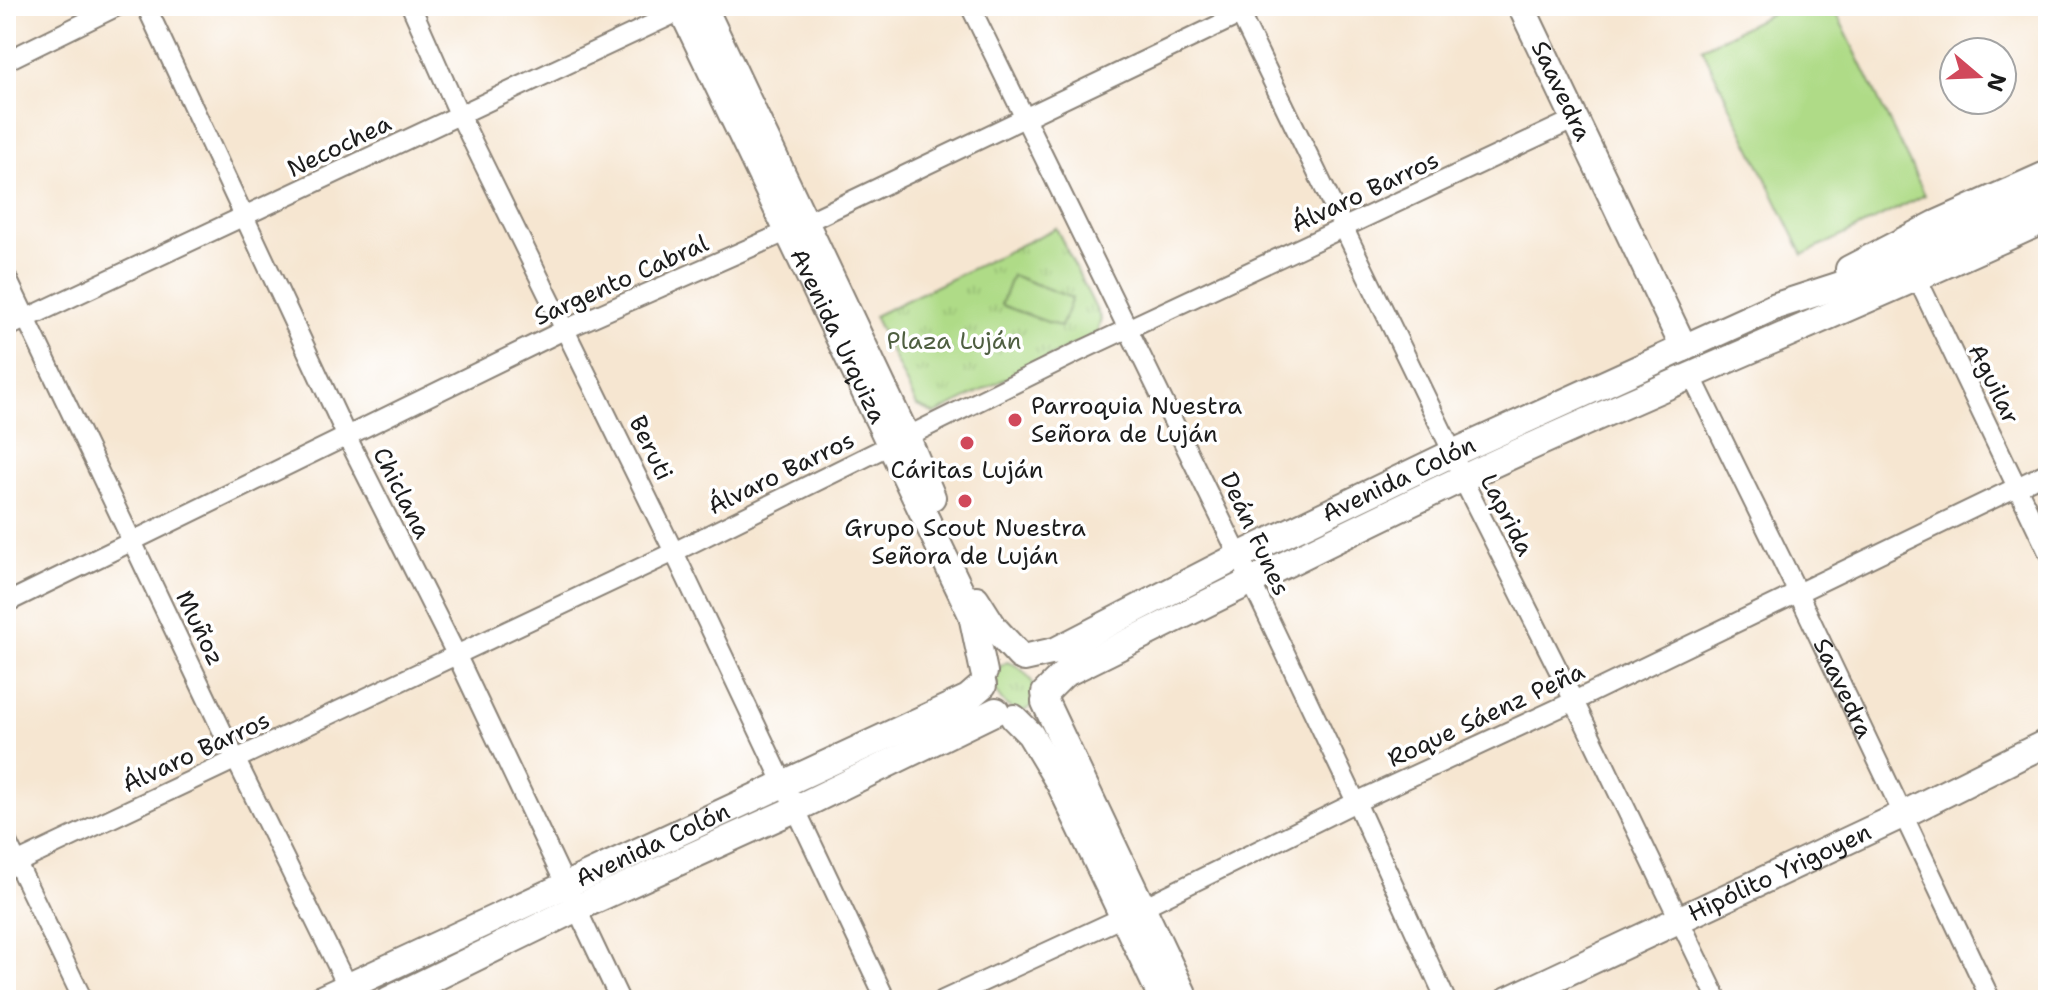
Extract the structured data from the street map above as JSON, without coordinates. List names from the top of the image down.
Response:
{
  "streets": {
    "main road": [
      "Saavedra",
      "Avenida Urquiza",
      "Avenida Colón",
      "Hipólito Yrigoyen"
    ],
    "street": [
      "Necochea",
      "Álvaro Barros",
      "Sargento Cabral",
      "Aguilar",
      "Beruti",
      "Chiclana",
      "Laprida",
      "Deán Funes",
      "Muñoz",
      "Roque Sáenz Peña"
    ]
  },
  "crossings": [
    ["Saavedra", "Álvaro Barros"],
    ["Saavedra", "Avenida Colón"],
    ["Saavedra", "Roque Sáenz Peña"],
    ["Saavedra", "Hipólito Yrigoyen"],
    ["Necochea", "Avenida Urquiza"],
    ["Necochea", "Beruti"],
    ["Necochea", "Chiclana"],
    ["Necochea", "Muñoz"],
    ["Álvaro Barros", "Avenida Urquiza"],
    ["Álvaro Barros", "Beruti"],
    ["Álvaro Barros", "Chiclana"],
    ["Álvaro Barros", "Laprida"],
    ["Álvaro Barros", "Deán Funes"],
    ["Álvaro Barros", "Muñoz"],
    ["Sargento Cabral", "Avenida Urquiza"],
    ["Sargento Cabral", "Beruti"],
    ["Sargento Cabral", "Chiclana"],
    ["Sargento Cabral", "Laprida"],
    ["Sargento Cabral", "Deán Funes"],
    ["Sargento Cabral", "Muñoz"],
    ["Avenida Urquiza", "Avenida Colón"],
    ["Aguilar", "Avenida Colón"],
    ["Aguilar", "Roque Sáenz Peña"],
    ["Beruti", "Avenida Colón"],
    ["Avenida Colón", "Chiclana"],
    ["Avenida Colón", "Laprida"],
    ["Avenida Colón", "Deán Funes"],
    ["Avenida Colón", "Muñoz"],
    ["Laprida", "Roque Sáenz Peña"],
    ["Laprida", "Hipólito Yrigoyen"],
    ["Deán Funes", "Roque Sáenz Peña"]
  ],
  "parks": ["Plaza Luján"],
  "places": ["Parroquia Nuestra Señora de Luján", "Cáritas Luján", "Grupo Scout Nuestra Señora de Luján"],
  "north": "right"
}
